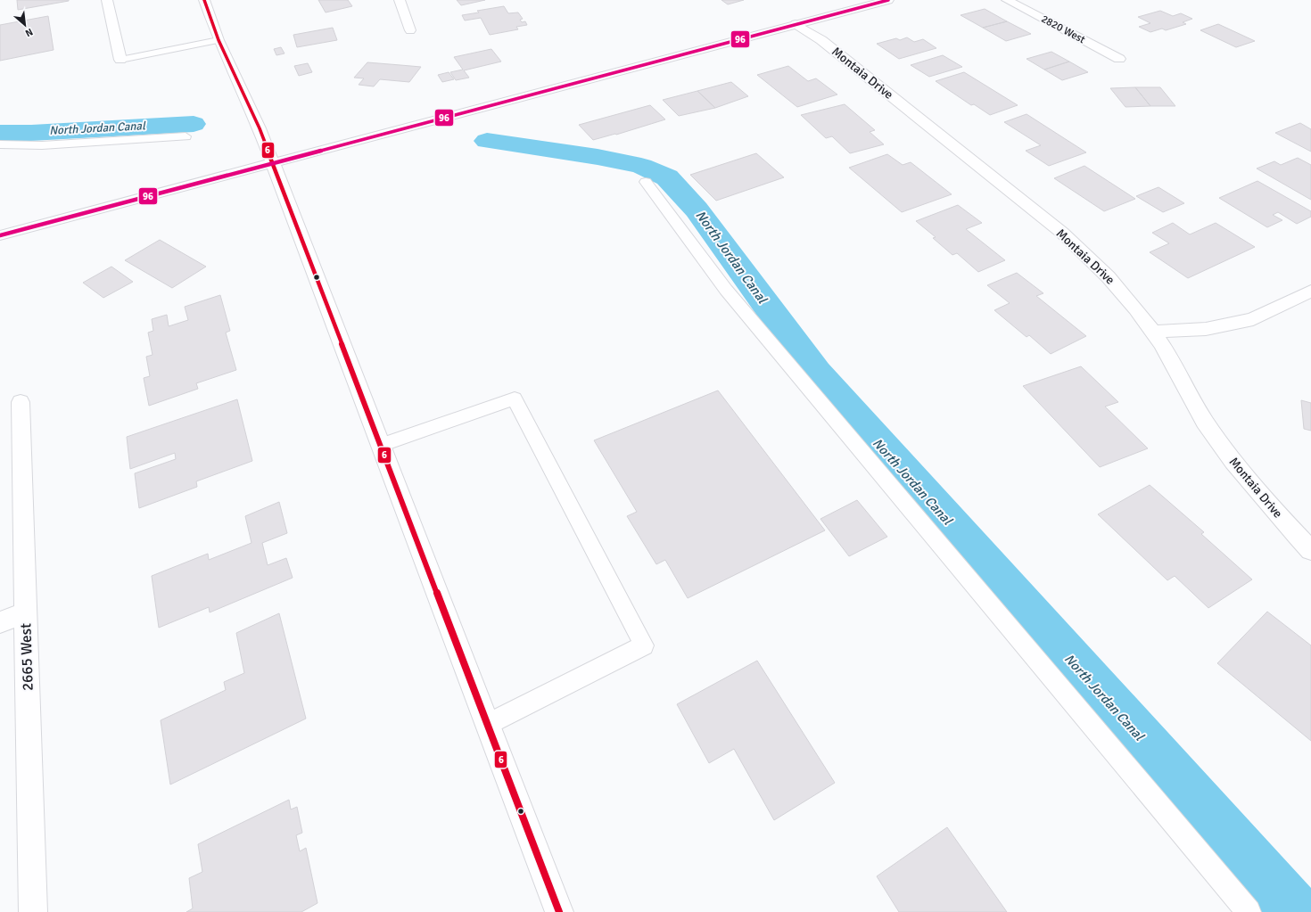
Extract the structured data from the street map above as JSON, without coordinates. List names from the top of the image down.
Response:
{
  "streets": {
    "main road": ["2820 West", "Montaia Drive", "2665 West"]
  },
  "water": ["North Jordan Canal"],
  "lines": ["transit line 6", "transit line 96"],
  "north": "bottom right"
}
